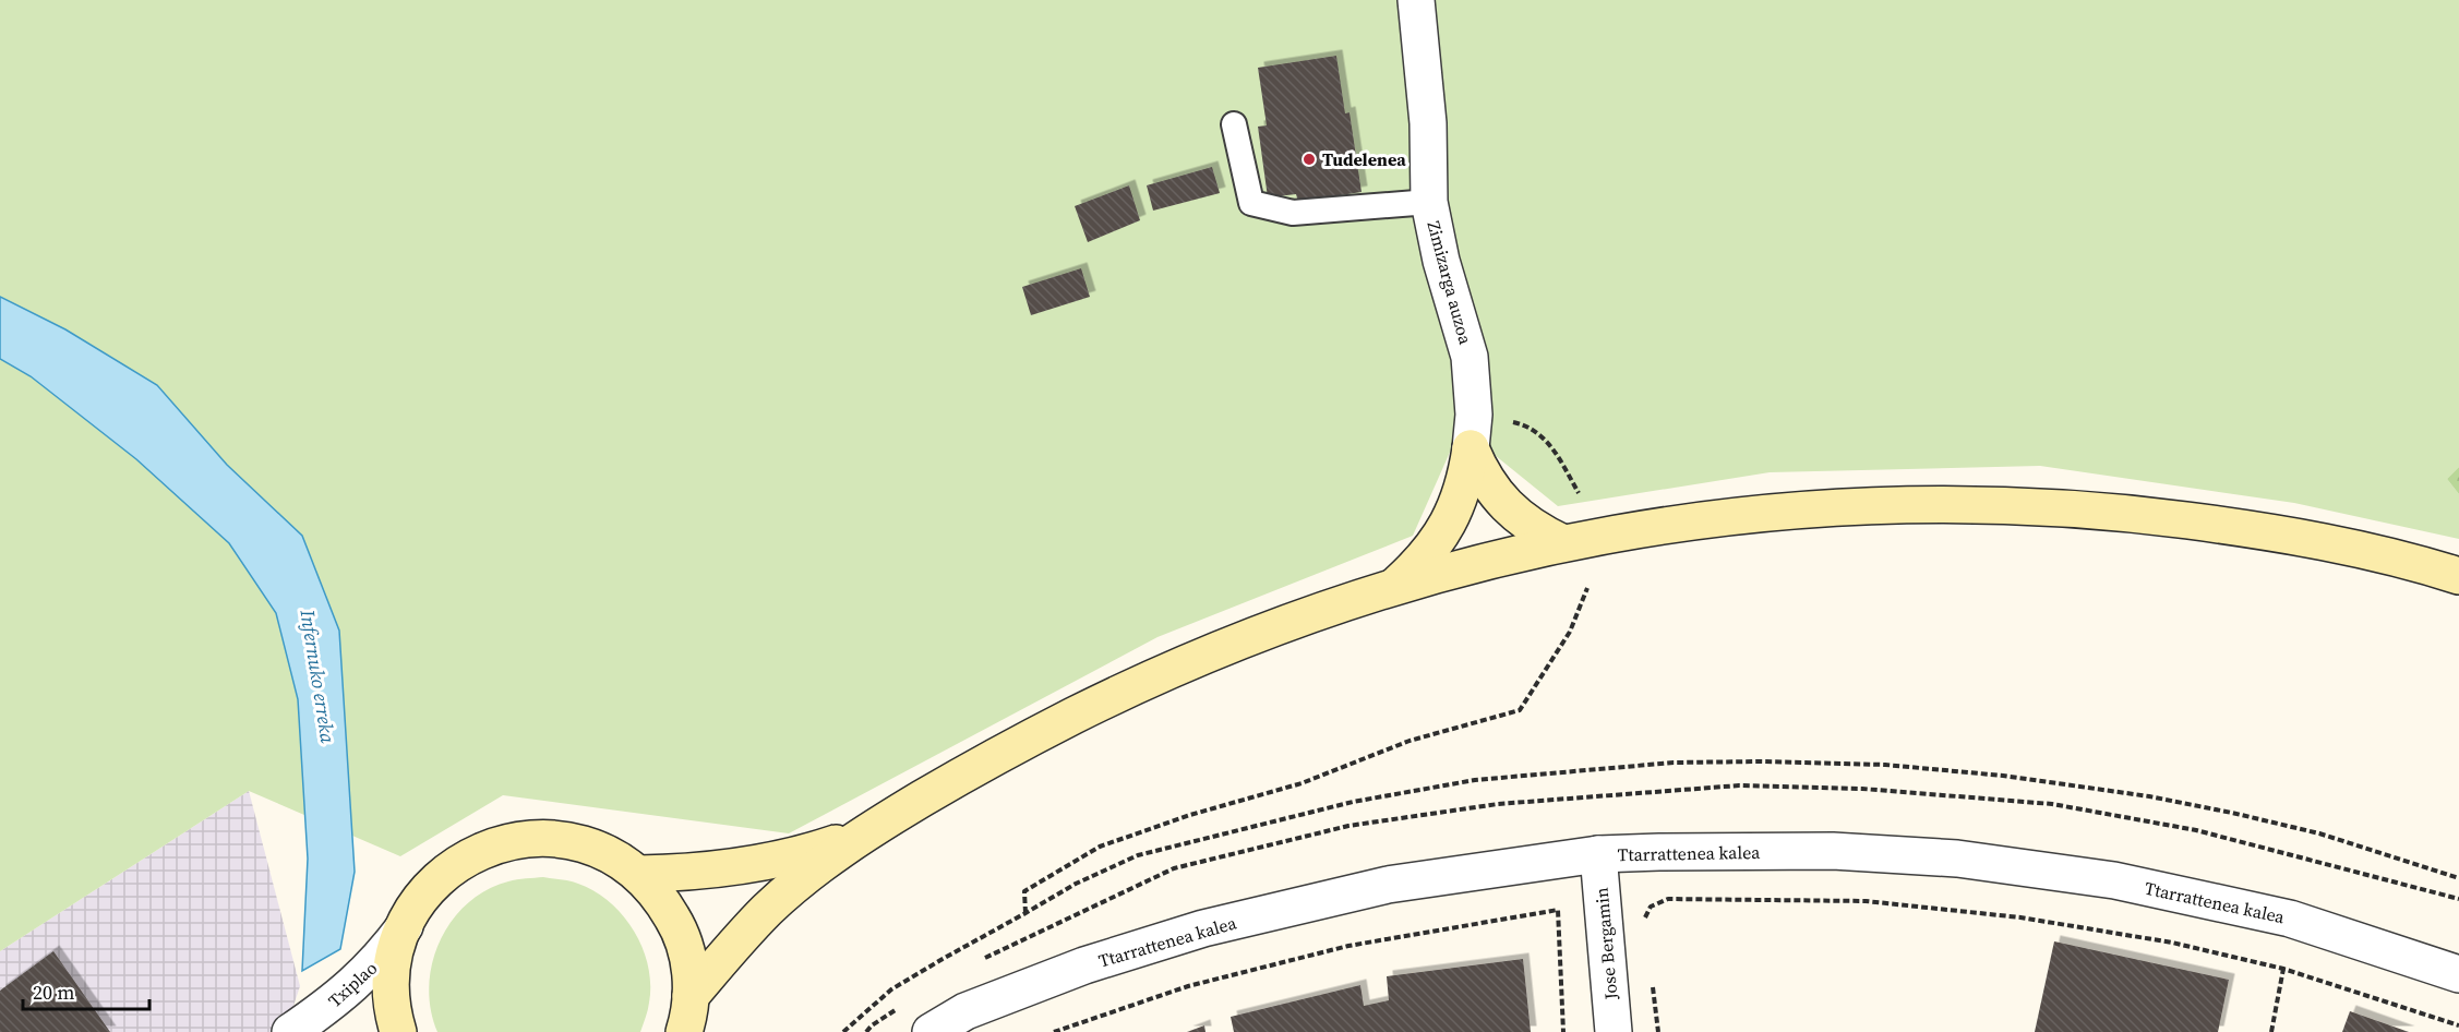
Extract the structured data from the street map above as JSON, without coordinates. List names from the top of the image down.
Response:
{
  "streets": {
    "street": [
      "Zimizarga auzoa",
      "Ttarrattenea kalea",
      "Jose Bergamin",
      "Txiplao"
    ]
  },
  "crossings": [
    ["Ttarrattenea kalea", "Jose Bergamin"]
  ],
  "water": ["Infernuko erreka"],
  "places": ["Tudelenea"],
  "scale_bar": "20 m"
}
